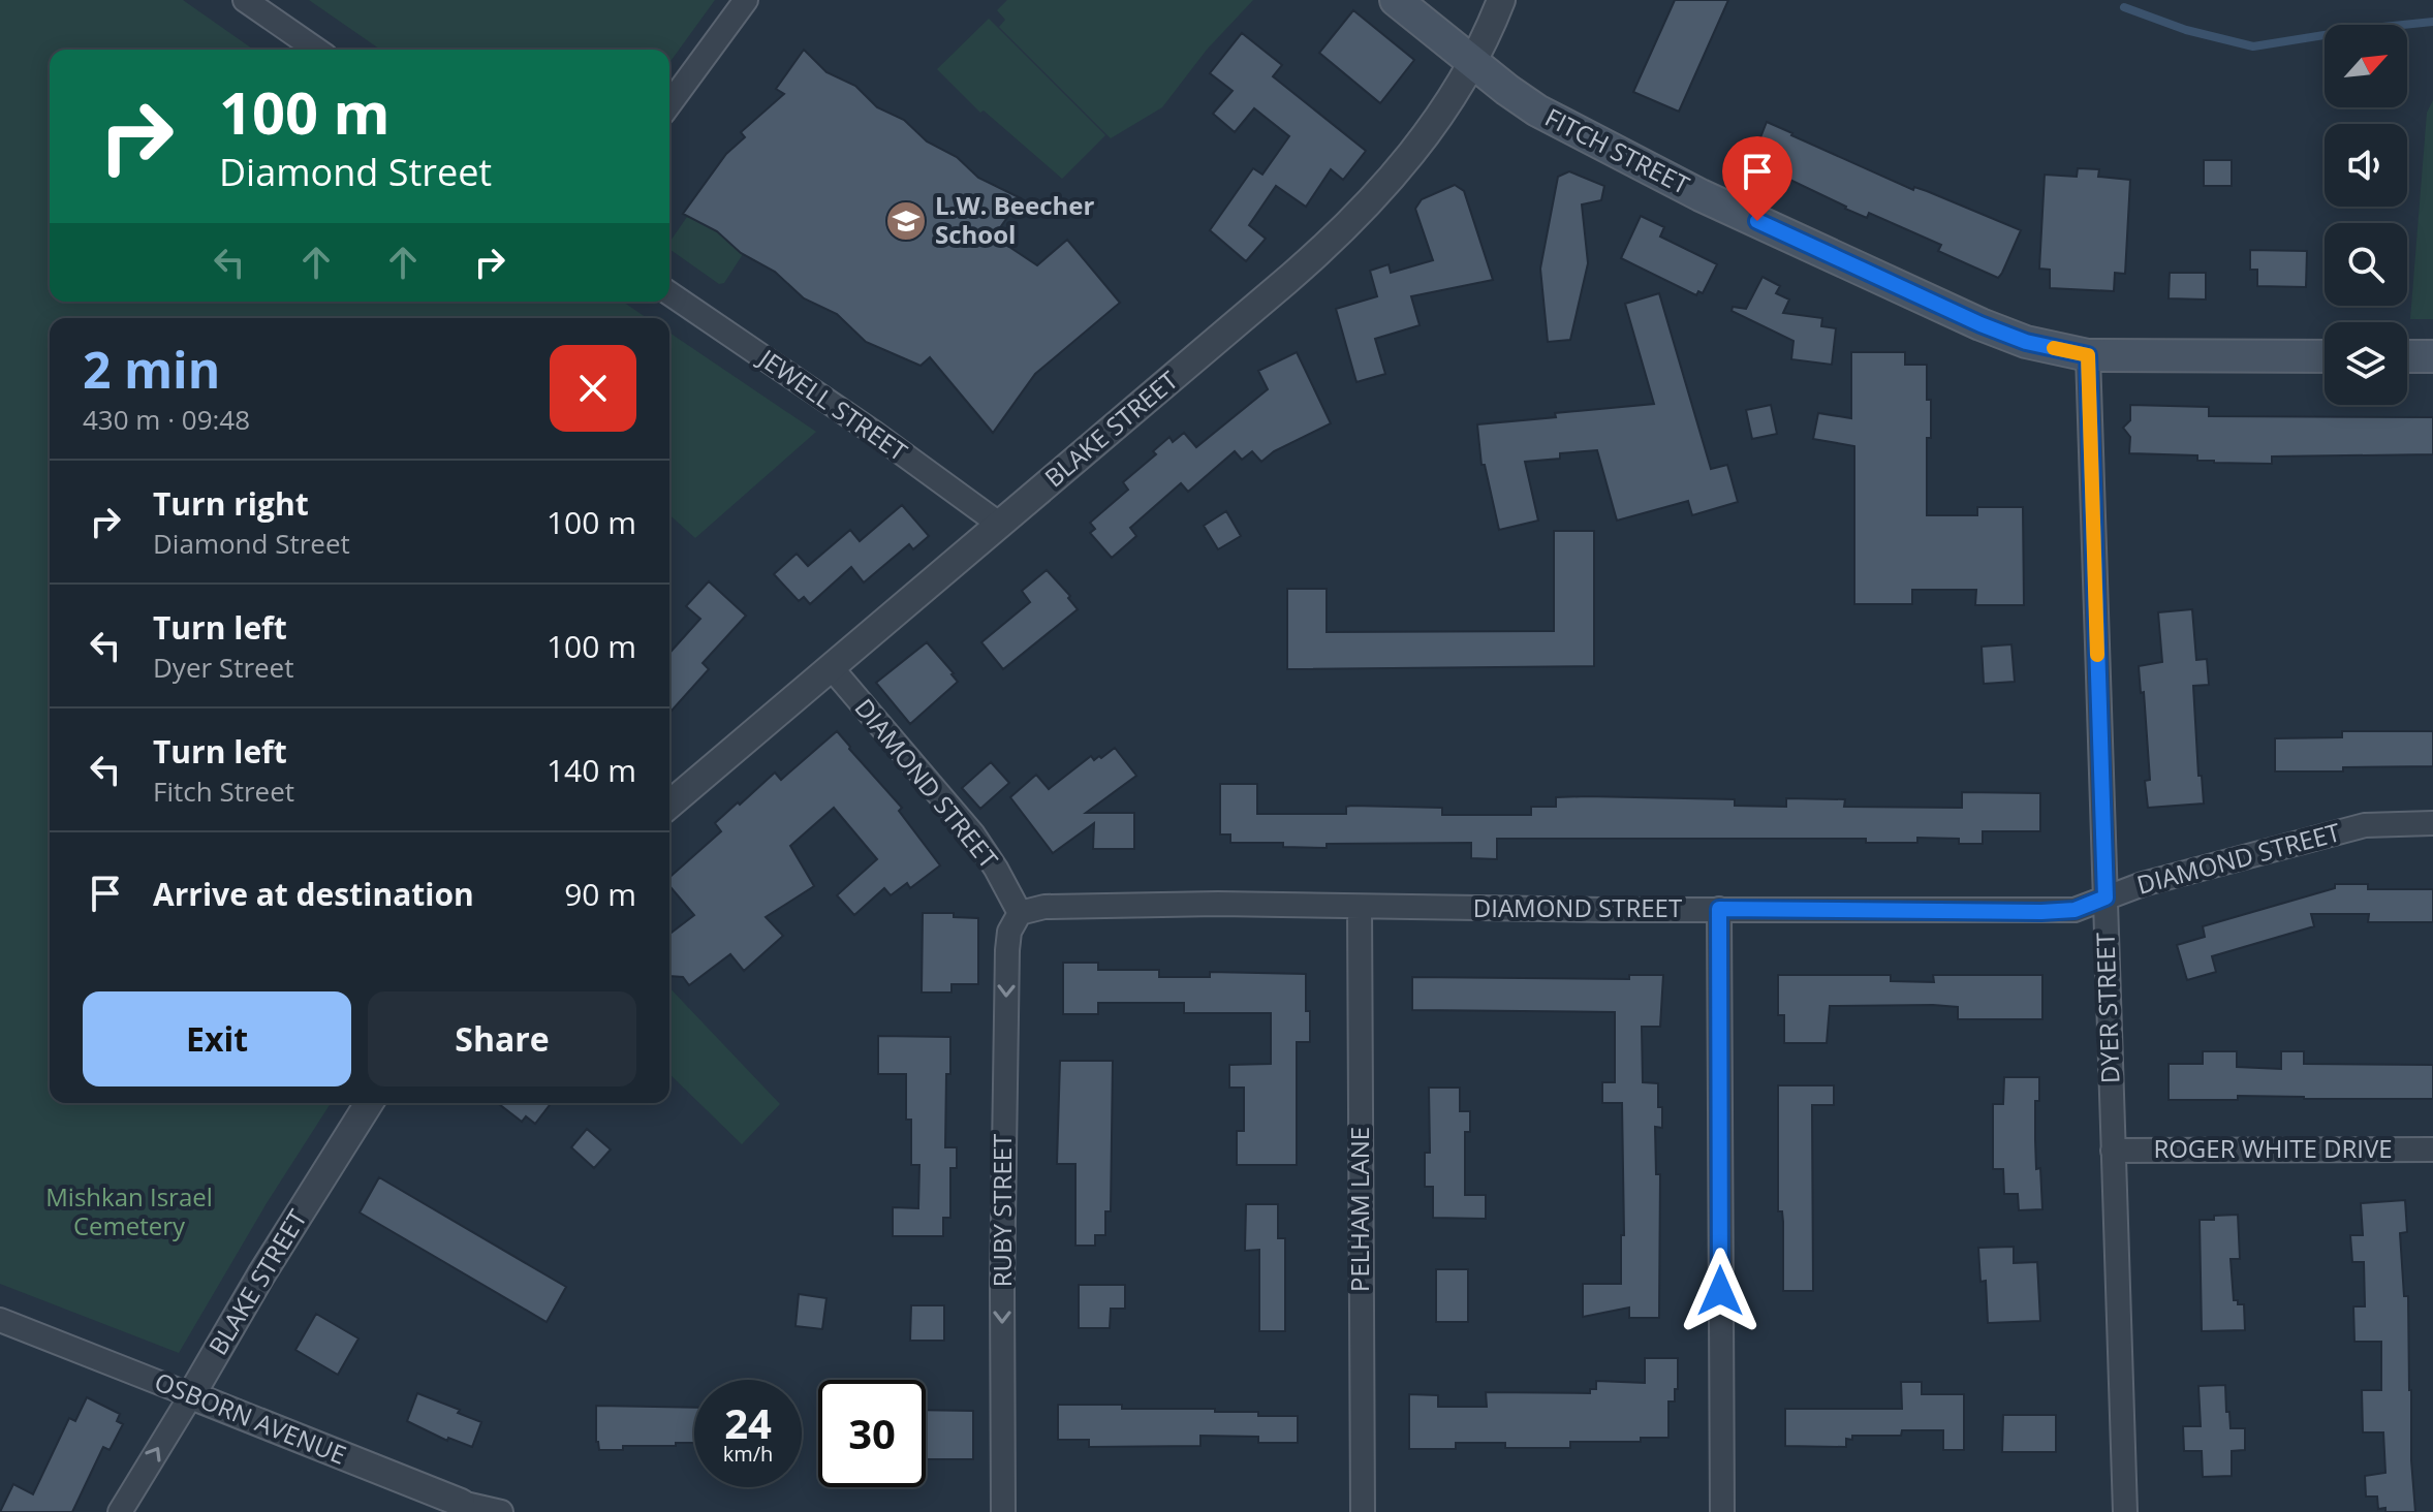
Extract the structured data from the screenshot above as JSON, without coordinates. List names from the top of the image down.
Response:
{
  "streets": {
    "main road": ["FITCH STREET"],
    "street": [
      "JEWELL STREET",
      "BLAKE STREET",
      "DIAMOND STREET",
      "DYER STREET",
      "ROGER WHITE DRIVE",
      "PELHAM LANE",
      "RUBY STREET",
      "OSBORN AVENUE"
    ]
  },
  "crossings": [
    ["FITCH STREET", "BLAKE STREET"],
    ["FITCH STREET", "DYER STREET"],
    ["JEWELL STREET", "BLAKE STREET"],
    ["BLAKE STREET", "DIAMOND STREET"],
    ["BLAKE STREET", "OSBORN AVENUE"],
    ["DIAMOND STREET", "DYER STREET"],
    ["DIAMOND STREET", "PELHAM LANE"],
    ["DIAMOND STREET", "RUBY STREET"],
    ["DYER STREET", "ROGER WHITE DRIVE"]
  ],
  "one_way": ["RUBY STREET"],
  "parks": ["Mishkan Israel Cemetery"],
  "places": {
    "school or university": ["L.W. Beecher School"]
  },
  "north": "top right",
  "page": {
    "turn": ["100 m", "Diamond Street"],
    "heading": ["2 min", "430 m · 09:48"],
    "list": [
      {
        "name": "Turn right",
        "note": "Diamond Street",
        "value": "100 m"
      },
      {
        "name": "Turn left",
        "note": "Dyer Street",
        "value": "100 m"
      },
      {
        "name": "Turn left",
        "note": "Fitch Street",
        "value": "140 m"
      },
      {
        "name": "Arrive at destination",
        "value": "90 m"
      }
    ],
    "buttons": ["Exit", "Share"],
    "speed": "24 km/h",
    "limit": "30"
  }
}
